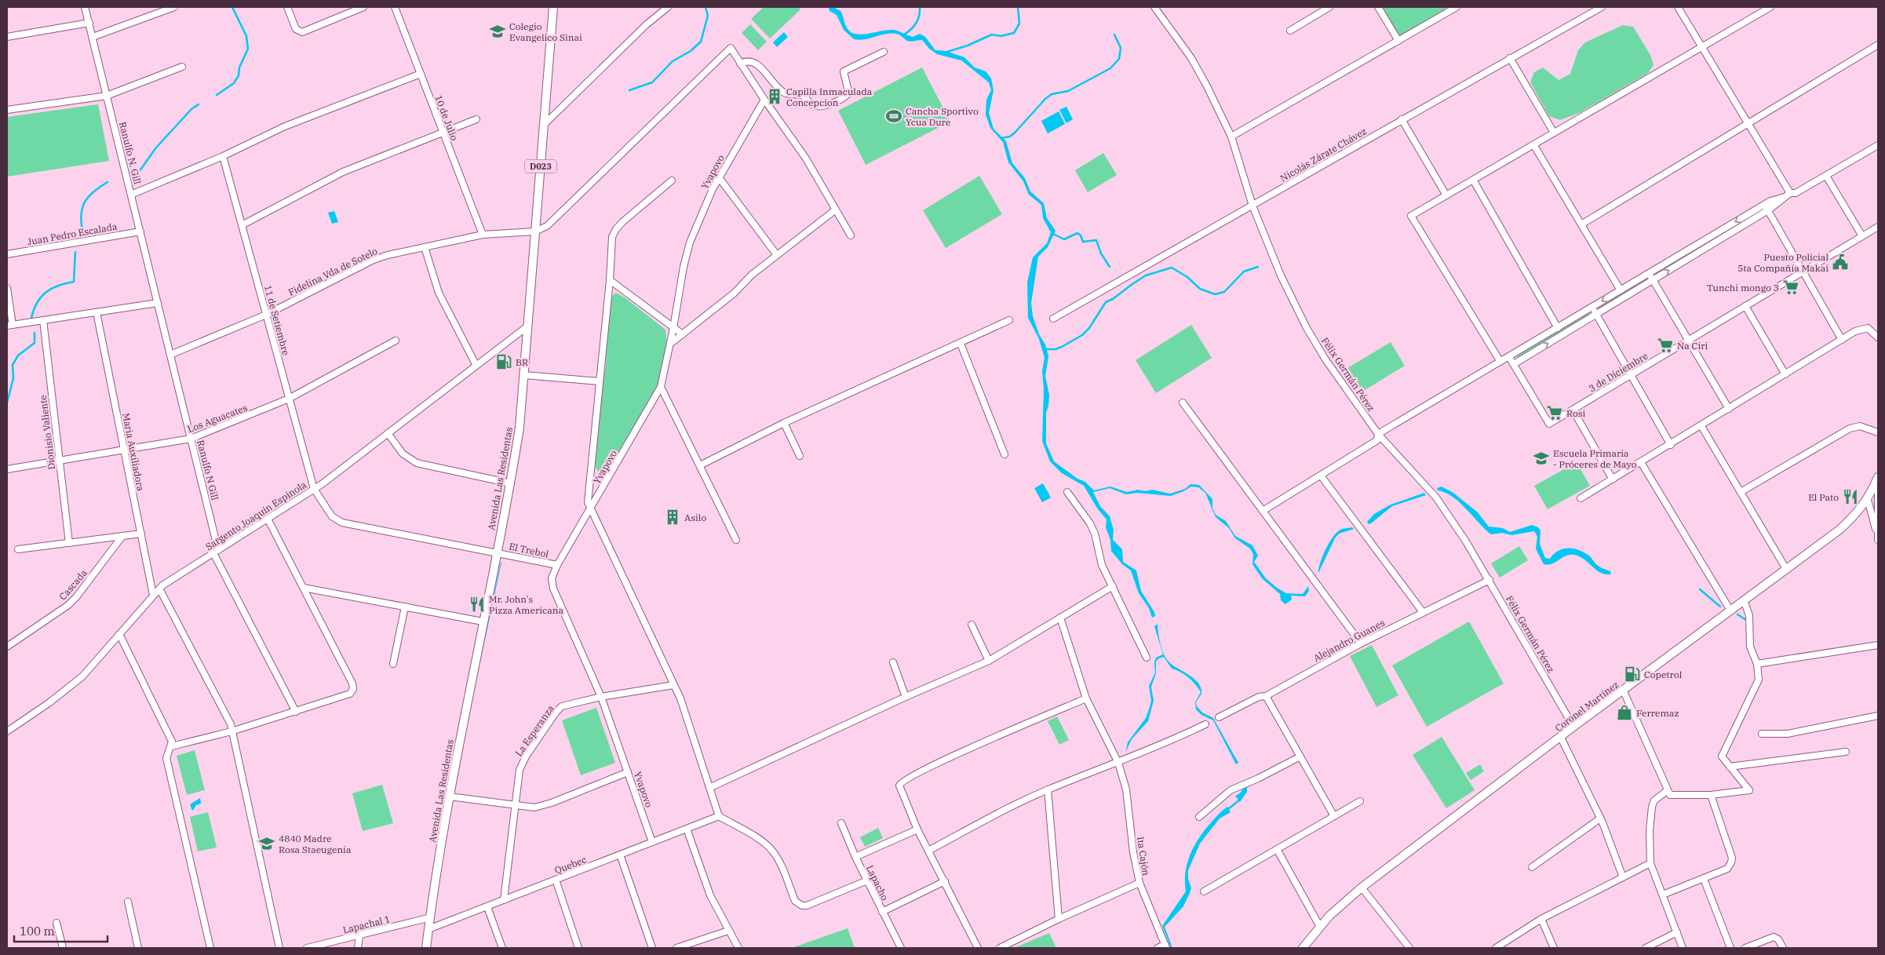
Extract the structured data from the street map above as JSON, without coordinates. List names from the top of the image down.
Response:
{
  "streets": {
    "main road": ["D023", "Avenida Las Residentas", "Coronel Martínez"],
    "street": [
      "10 de Julio",
      "Ranulfo N. Gill",
      "Nicolás Zárate Chávez",
      "Yvapovo",
      "Juan Pedro Escalada",
      "Fidelina Vda de Sotelo",
      "11 de Setiembre",
      "3 de Diciembre",
      "Félix Germán Pérez",
      "Los Aguacates",
      "Dionisio Valiente",
      "Maria Auxiliadora",
      "Ranulfo N Gill",
      "Sargento Joaquin Espinola",
      "El Trebol",
      "Cascada",
      "Alejandro Guanes",
      "La Esperanza",
      "Ita Cajón",
      "Quebec",
      "Lapacho",
      "Lapachal 1"
    ]
  },
  "crossings": [
    ["10 de Julio", "Fidelina Vda de Sotelo"],
    ["Ranulfo N. Gill", "Juan Pedro Escalada"],
    ["Ranulfo N. Gill", "Ranulfo N Gill"],
    ["Nicolás Zárate Chávez", "Félix Germán Pérez"],
    ["Yvapovo", "El Trebol"],
    ["Yvapovo", "La Esperanza"],
    ["Yvapovo", "Quebec"],
    ["Fidelina Vda de Sotelo", "11 de Setiembre"],
    ["Fidelina Vda de Sotelo", "Ranulfo N Gill"],
    ["Fidelina Vda de Sotelo", "Avenida Las Residentas"],
    ["11 de Setiembre", "Los Aguacates"],
    ["11 de Setiembre", "Sargento Joaquin Espinola"],
    ["11 de Setiembre", "El Trebol"],
    ["Félix Germán Pérez", "Alejandro Guanes"],
    ["Félix Germán Pérez", "Coronel Martínez"],
    ["Los Aguacates", "Dionisio Valiente"],
    ["Los Aguacates", "Maria Auxiliadora"],
    ["Los Aguacates", "Ranulfo N Gill"],
    ["Maria Auxiliadora", "Sargento Joaquin Espinola"],
    ["Ranulfo N Gill", "Sargento Joaquin Espinola"],
    ["Avenida Las Residentas", "Sargento Joaquin Espinola"],
    ["Avenida Las Residentas", "El Trebol"],
    ["Avenida Las Residentas", "Quebec"],
    ["Avenida Las Residentas", "Lapachal 1"],
    ["Sargento Joaquin Espinola", "El Trebol"],
    ["La Esperanza", "Quebec"]
  ],
  "places": {
    "school or university": ["Colegio Evangelico Sinai", "Escuela Primaria - Próceres de Mayo", "4840 Madre Rosa Staeugenia"],
    "building": ["Capilla Inmaculada Concepcion", "Asilo"],
    "sports": ["Cancha Sportivo Ycua Dure"],
    "public building": ["Puesto Policial 5ta Compañía Makai"],
    "supermarket": ["Tunchi mongo 3", "Ña Ciri", "Rosi"],
    "fuel station": ["BR", "Copetrol"],
    "restaurant": ["El Pato", "Mr. John's Pizza Americana"],
    "shop": ["Ferremaz"]
  },
  "scale_bar": "100 m"
}
